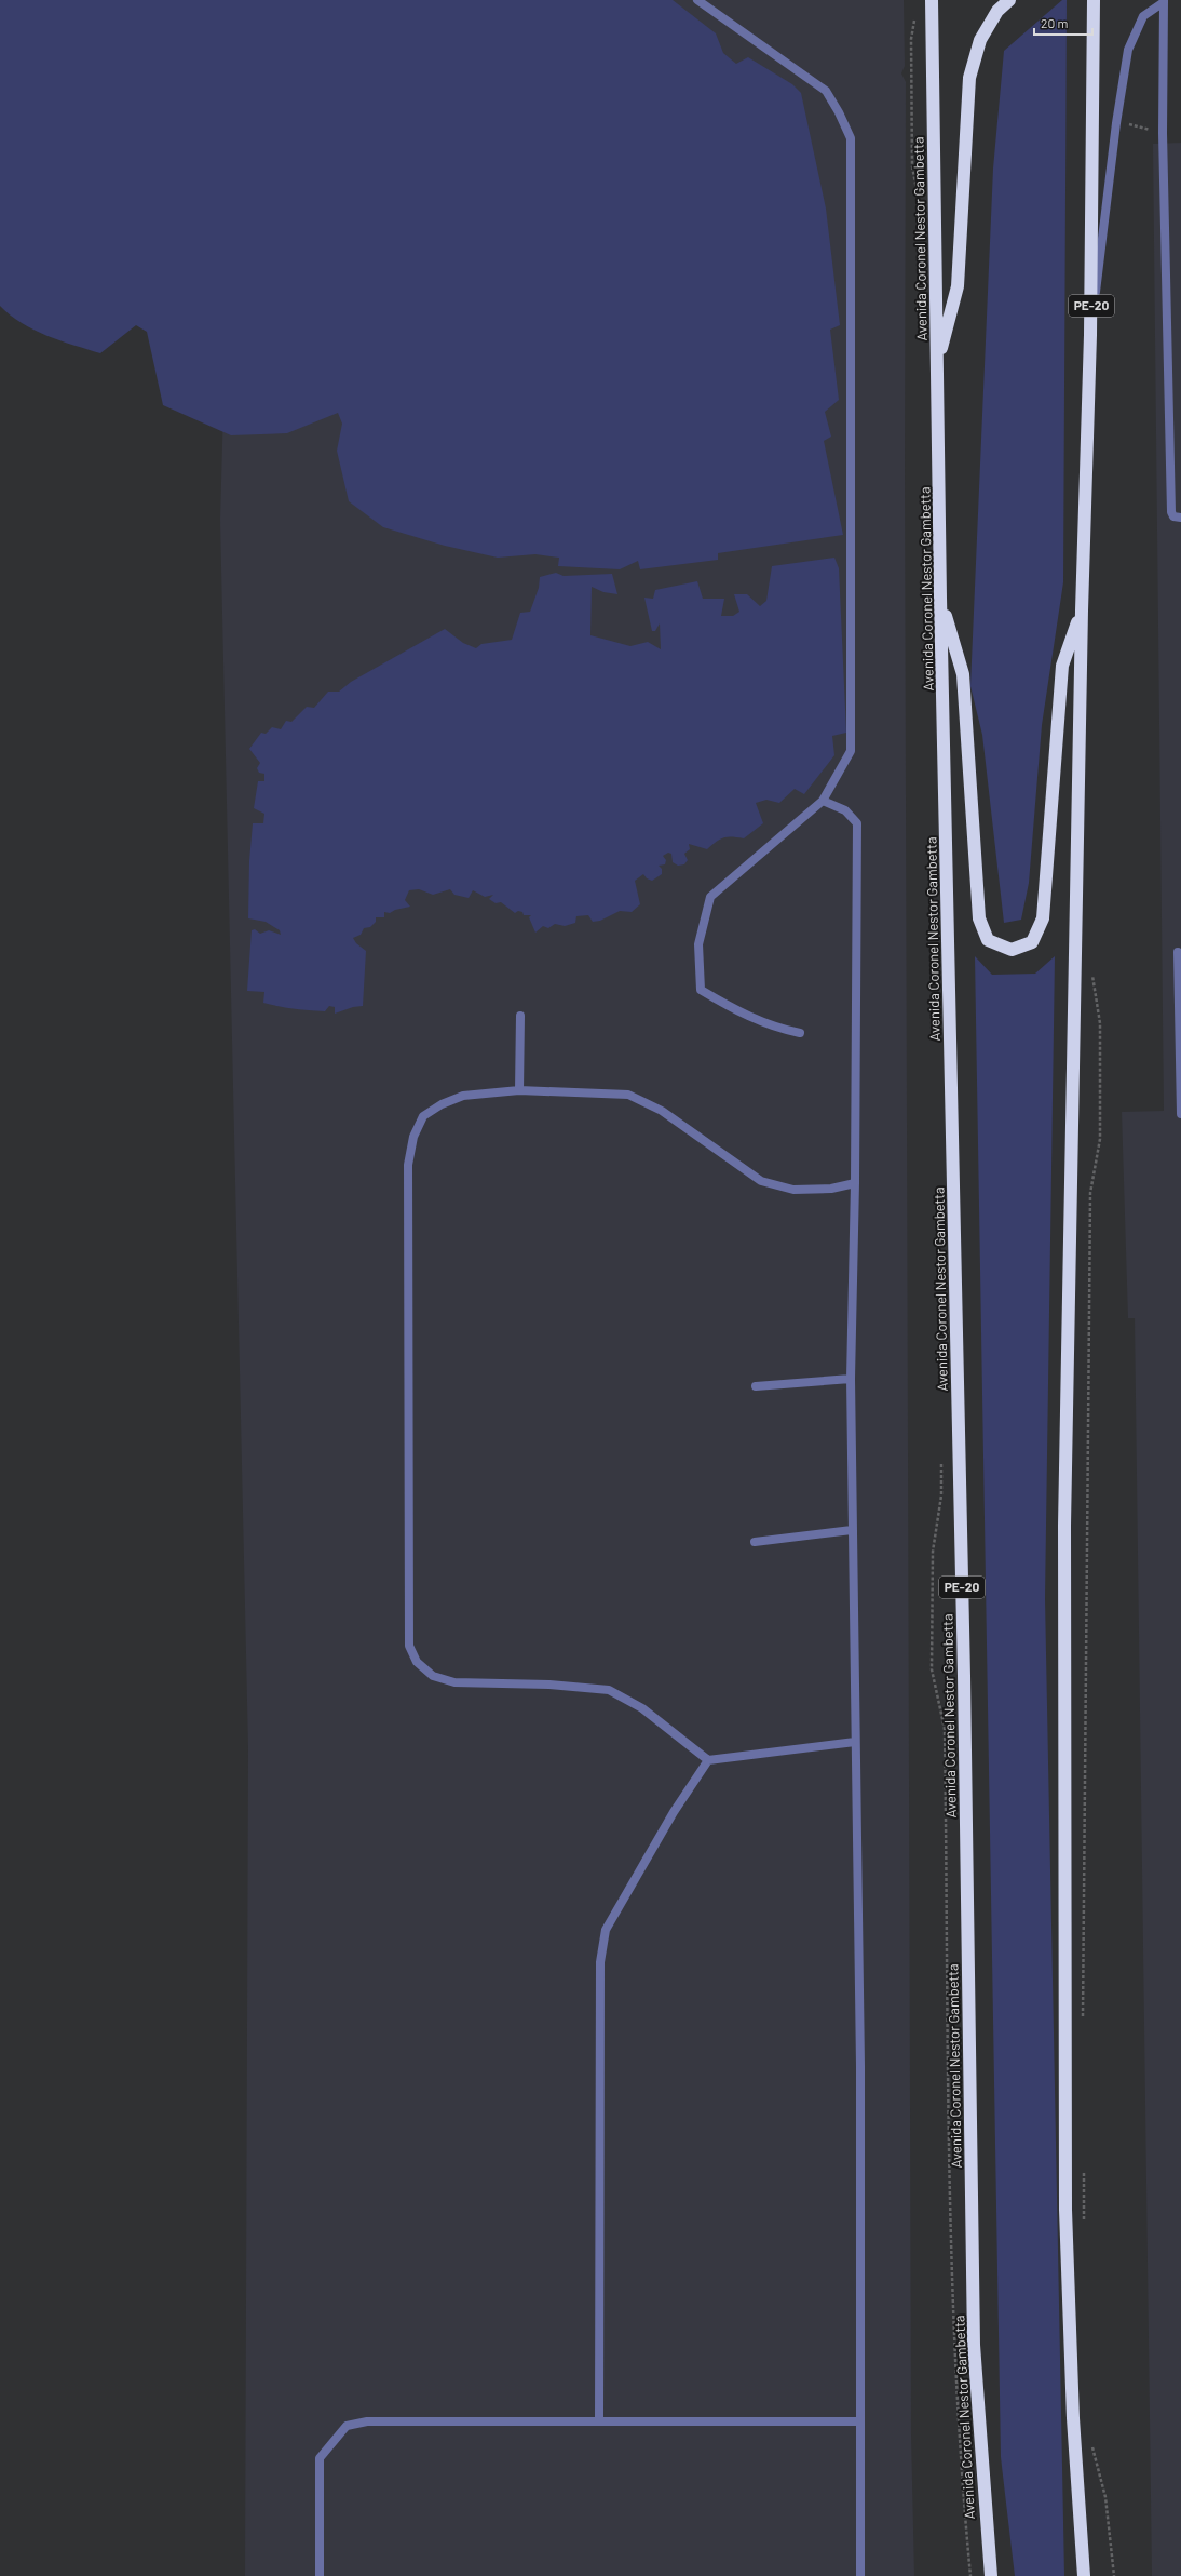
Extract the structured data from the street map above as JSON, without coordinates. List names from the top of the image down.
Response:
{
  "streets": {
    "highway": ["Avenida Coronel Nestor Gambetta", "PE-20"]
  },
  "scale_bar": "20 m"
}
